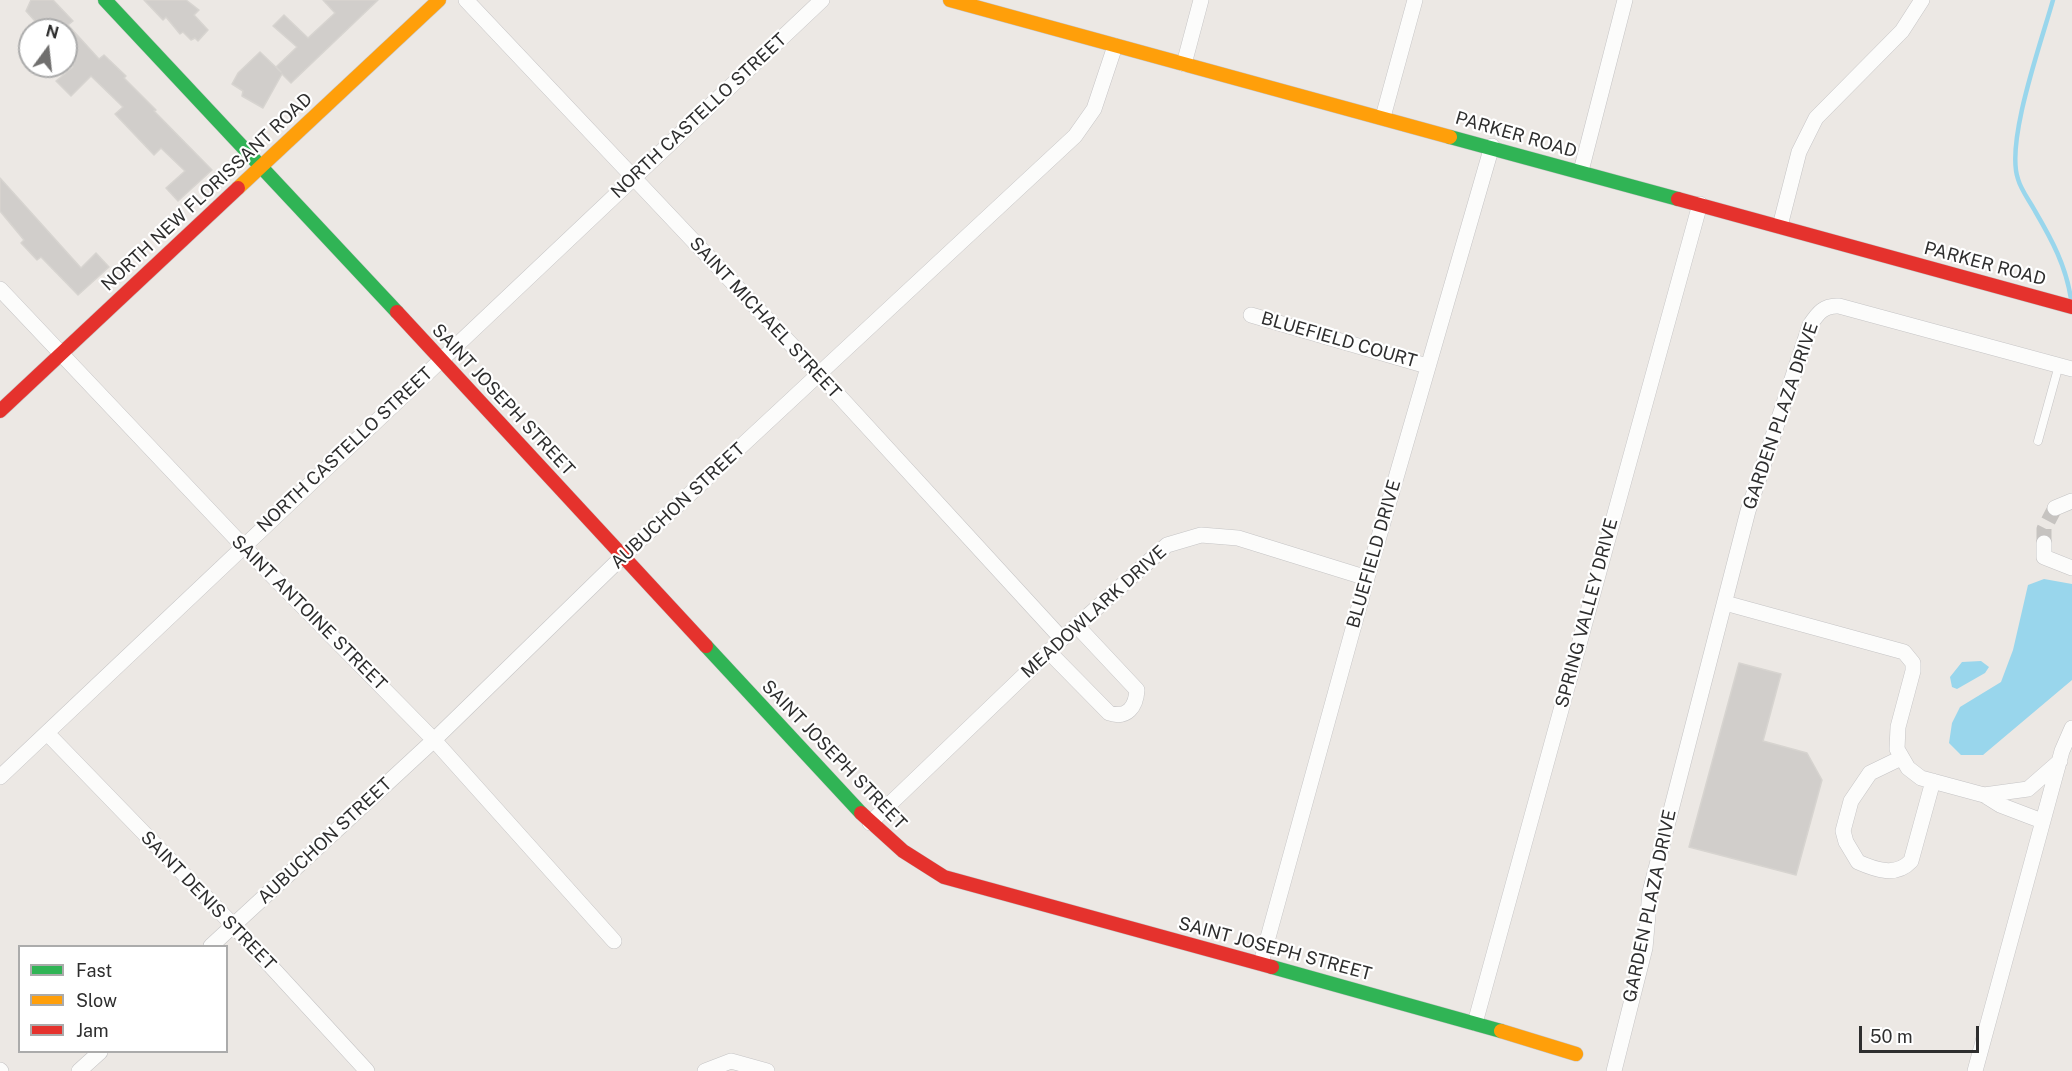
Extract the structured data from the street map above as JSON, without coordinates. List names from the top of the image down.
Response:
{
  "streets": {
    "street": [
      "NORTH CASTELLO STREET",
      "PARKER ROAD",
      "NORTH NEW FLORISSANT ROAD",
      "SAINT MICHAEL STREET",
      "BLUEFIELD COURT",
      "SAINT JOSEPH STREET",
      "GARDEN PLAZA DRIVE",
      "AUBUCHON STREET",
      "BLUEFIELD DRIVE",
      "MEADOWLARK DRIVE",
      "SAINT ANTOINE STREET",
      "SPRING VALLEY DRIVE",
      "SAINT DENIS STREET"
    ]
  },
  "crossings": [
    ["NORTH CASTELLO STREET", "SAINT MICHAEL STREET"],
    ["NORTH CASTELLO STREET", "SAINT JOSEPH STREET"],
    ["NORTH CASTELLO STREET", "SAINT ANTOINE STREET"],
    ["NORTH CASTELLO STREET", "SAINT DENIS STREET"],
    ["PARKER ROAD", "AUBUCHON STREET"],
    ["PARKER ROAD", "BLUEFIELD DRIVE"],
    ["PARKER ROAD", "SPRING VALLEY DRIVE"],
    ["NORTH NEW FLORISSANT ROAD", "SAINT JOSEPH STREET"],
    ["NORTH NEW FLORISSANT ROAD", "SAINT ANTOINE STREET"],
    ["SAINT MICHAEL STREET", "AUBUCHON STREET"],
    ["SAINT MICHAEL STREET", "MEADOWLARK DRIVE"],
    ["BLUEFIELD COURT", "BLUEFIELD DRIVE"],
    ["SAINT JOSEPH STREET", "AUBUCHON STREET"],
    ["SAINT JOSEPH STREET", "BLUEFIELD DRIVE"],
    ["SAINT JOSEPH STREET", "MEADOWLARK DRIVE"],
    ["SAINT JOSEPH STREET", "SPRING VALLEY DRIVE"],
    ["AUBUCHON STREET", "SAINT ANTOINE STREET"],
    ["AUBUCHON STREET", "SAINT DENIS STREET"],
    ["BLUEFIELD DRIVE", "MEADOWLARK DRIVE"]
  ],
  "legend": ["Fast", "Slow", "Jam"],
  "scale_bar": "50 m",
  "north": "top"
}
